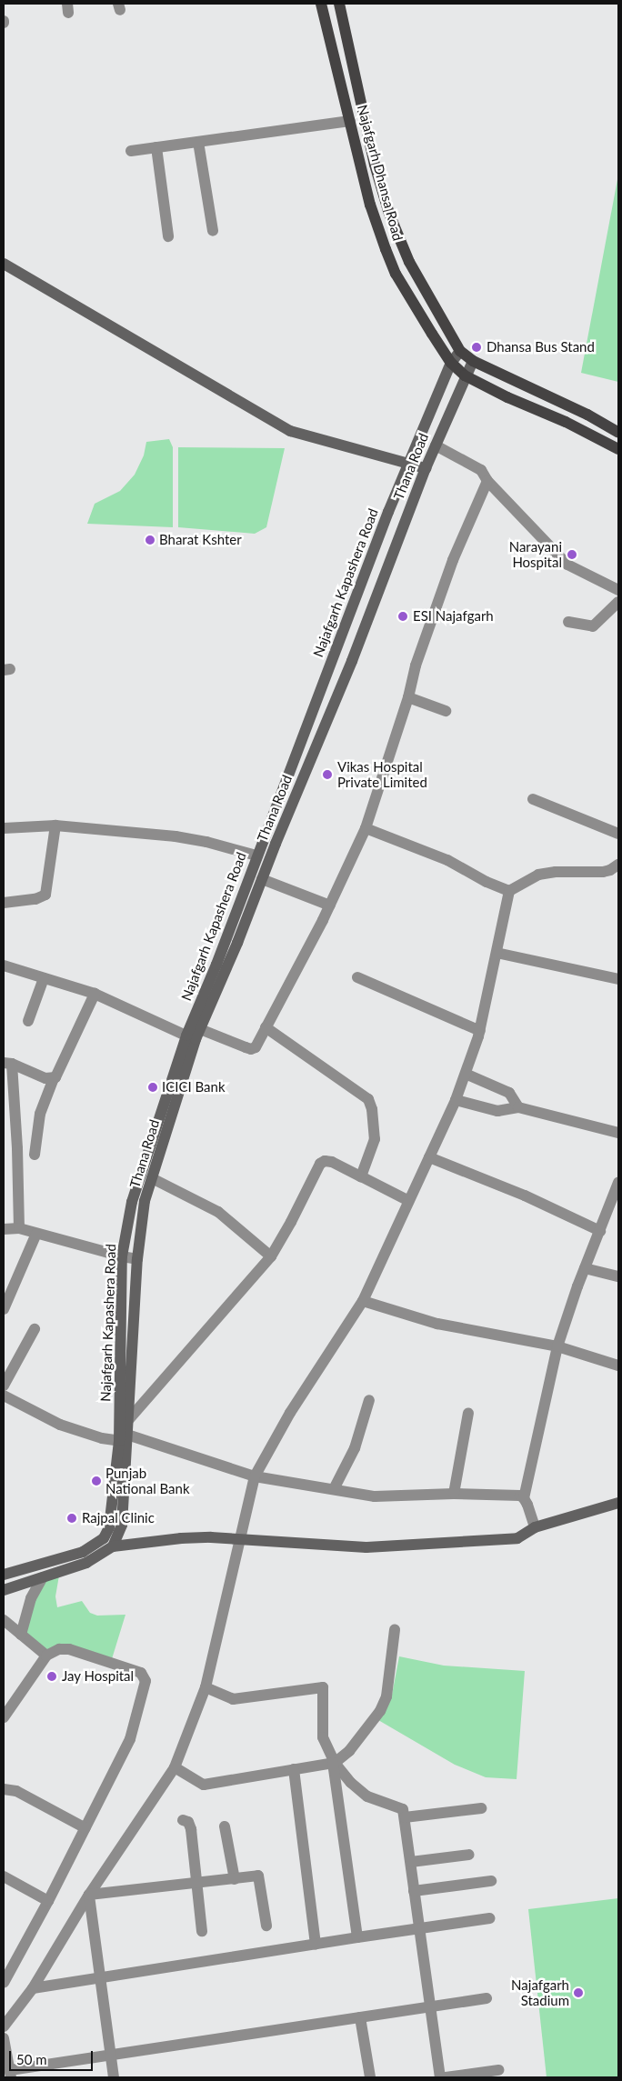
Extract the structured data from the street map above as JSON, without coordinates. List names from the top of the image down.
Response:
{
  "streets": {
    "main road": ["Najafgarh Dhansa Road", "Thana Road", "Najafgarh Kapashera Road"]
  },
  "crossings": [
    ["Najafgarh Dhansa Road", "Thana Road"],
    ["Najafgarh Dhansa Road", "Najafgarh Kapashera Road"],
    ["Thana Road", "Najafgarh Kapashera Road"]
  ],
  "places": [
    "Dhansa Bus Stand",
    "Bharat Kshter",
    "Narayani Hospital",
    "ESI Najafgarh",
    "Vikas Hospital Private Limited",
    "ICICI Bank",
    "Punjab National Bank",
    "Rajpal Clinic",
    "Jay Hospital",
    "Najafgarh Stadium"
  ],
  "scale_bar": "50 m"
}
